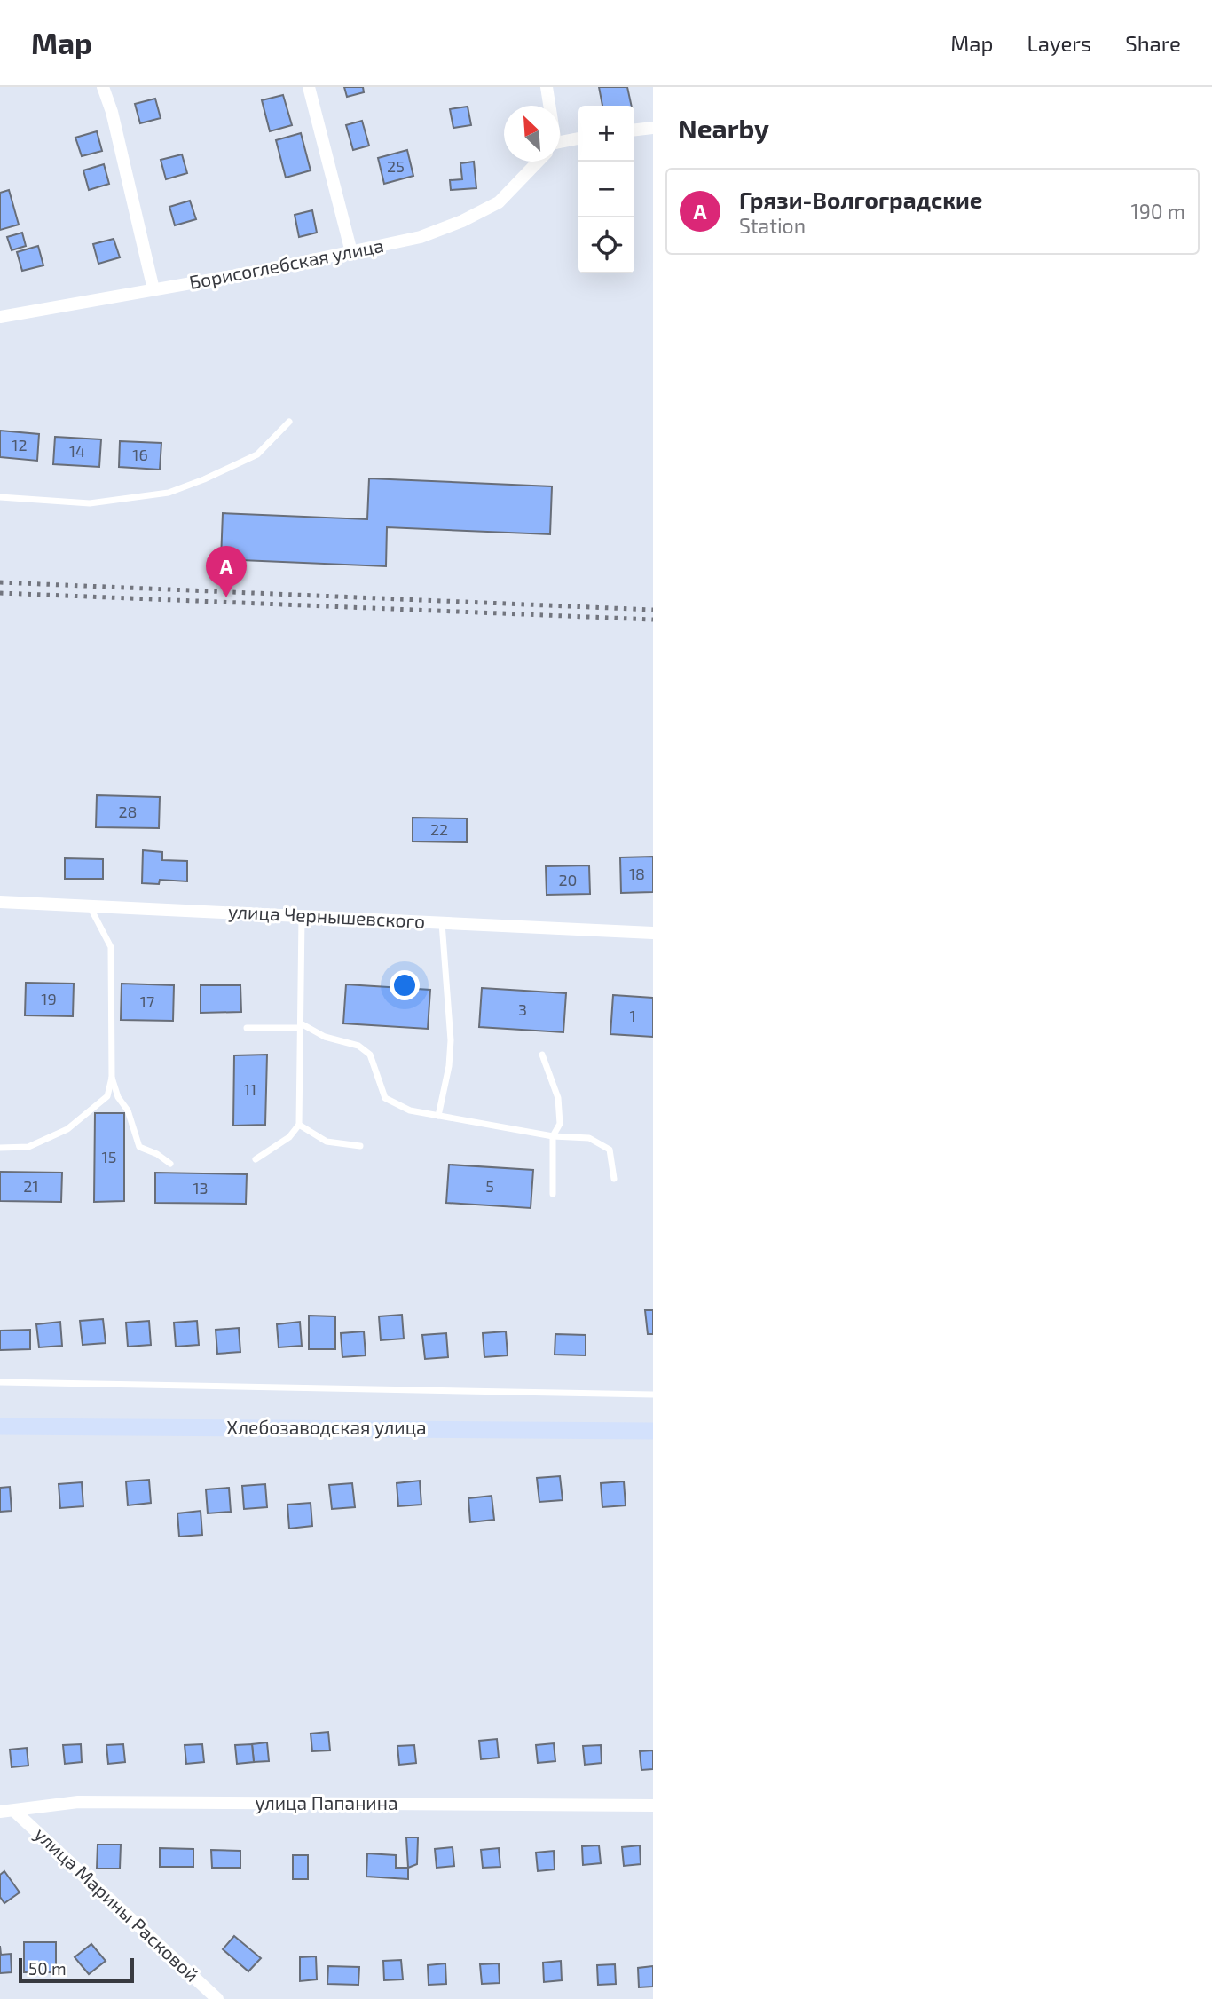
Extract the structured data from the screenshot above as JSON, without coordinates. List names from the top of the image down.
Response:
{
  "streets": {
    "street": [
      "Борисоглебская улица",
      "улица Чернышевского",
      "Хлебозаводская улица",
      "улица Папанина",
      "улица Марины Расковой"
    ]
  },
  "crossings": [
    ["улица Папанина", "улица Марины Расковой"]
  ],
  "house_numbers": [
    "25",
    "12",
    "14",
    "16",
    "28",
    "22",
    "18",
    "20",
    "19",
    "17",
    "3",
    "1",
    "11",
    "15",
    "21",
    "5",
    "13"
  ],
  "scale_bar": "50 m",
  "north": "top left",
  "page": {
    "header": "Map",
    "nav": ["Map", "Layers", "Share"],
    "heading": "Nearby",
    "map_buttons": ["+", "−"],
    "list": [
      {
        "mark": "A",
        "name": "Грязи-Волгоградские",
        "note": "Station",
        "value": "190 m"
      }
    ],
    "pins": "A",
    "scale": "50 m"
  }
}
